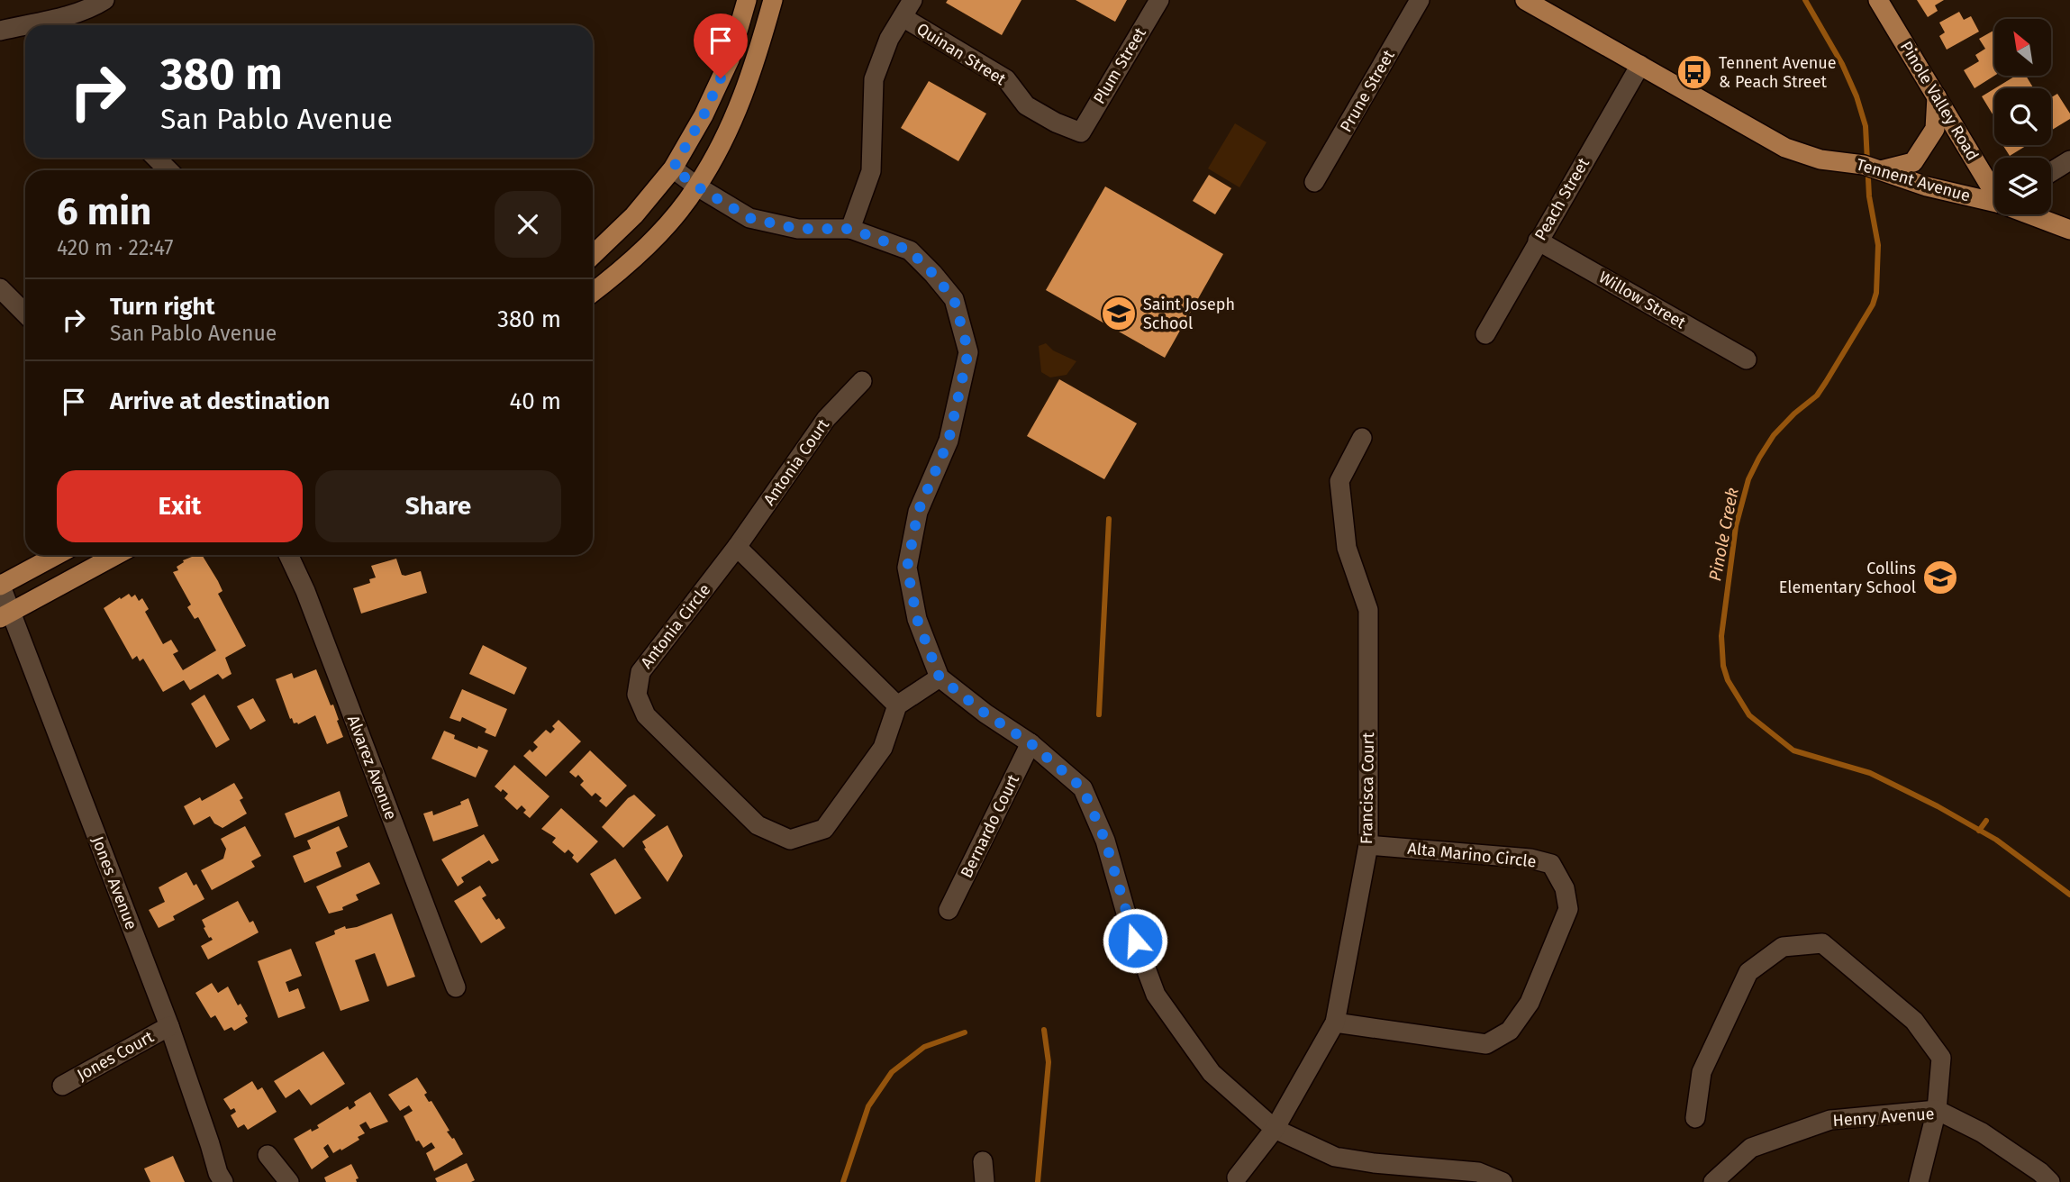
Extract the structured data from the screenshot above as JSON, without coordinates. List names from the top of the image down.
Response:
{
  "streets": {
    "main road": ["Pinole Valley Road", "Tennent Avenue"],
    "street": [
      "Quinan Street",
      "Plum Street",
      "Prune Street",
      "Peach Street",
      "Willow Street",
      "Antonia Court",
      "Antonia Circle",
      "Alvarez Avenue",
      "Francisca Court",
      "Bernardo Court",
      "Alta Marino Circle",
      "Jones Avenue",
      "Jones Court",
      "Henry Avenue"
    ]
  },
  "crossings": [
    ["Quinan Street", "Plum Street"],
    ["Tennent Avenue", "Peach Street"],
    ["Peach Street", "Willow Street"],
    ["Antonia Court", "Antonia Circle"],
    ["Francisca Court", "Alta Marino Circle"],
    ["Jones Avenue", "Jones Court"]
  ],
  "water": ["Pinole Creek"],
  "places": {
    "bus stop": ["Tennent Avenue & Peach Street"],
    "school or university": ["Saint Joseph School", "Collins Elementary School"]
  },
  "north": "top left",
  "page": {
    "turn": ["380 m", "San Pablo Avenue"],
    "heading": ["6 min", "420 m · 22:47"],
    "list": [
      {
        "name": "Turn right",
        "note": "San Pablo Avenue",
        "value": "380 m"
      },
      {
        "name": "Arrive at destination",
        "value": "40 m"
      }
    ],
    "buttons": ["Exit", "Share"]
  }
}
